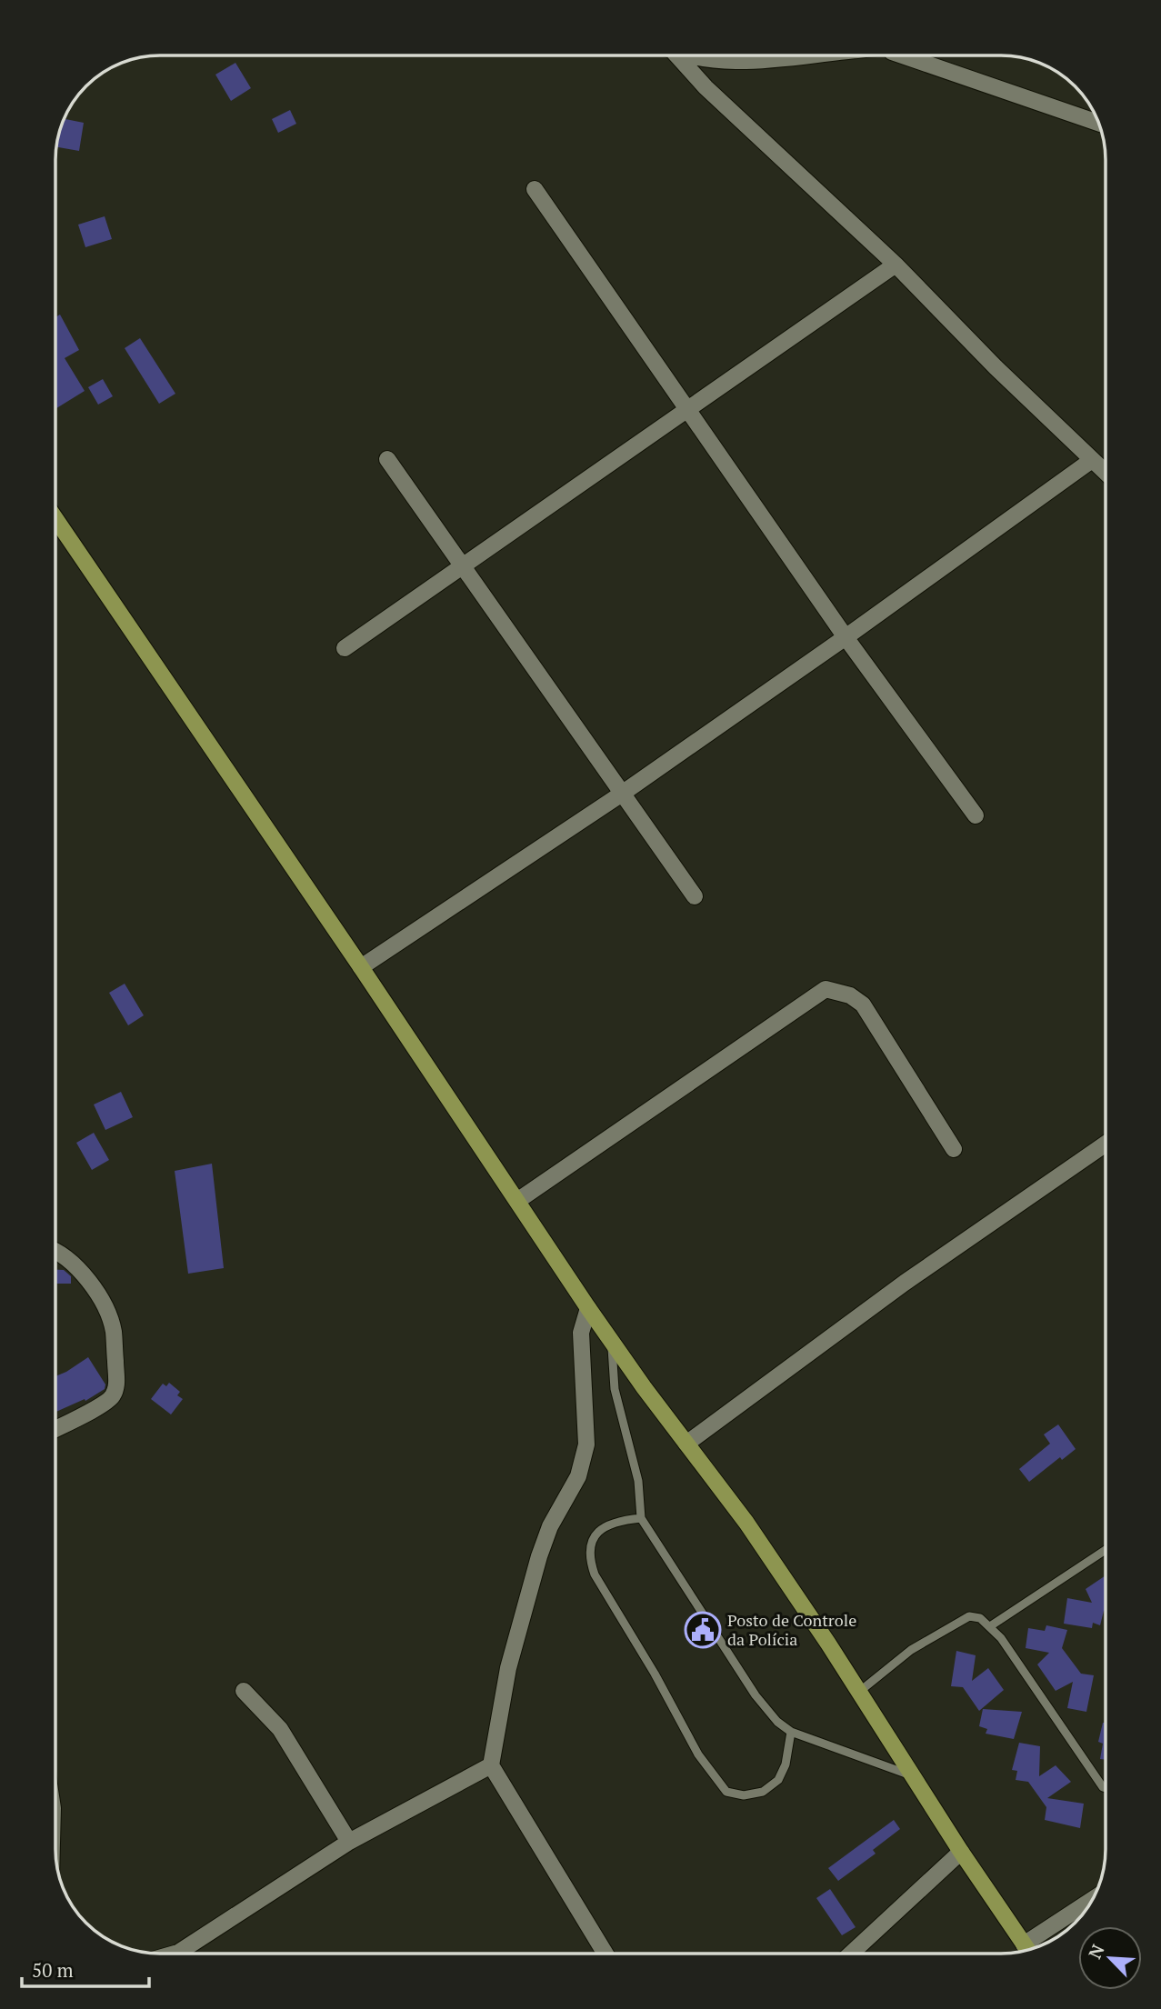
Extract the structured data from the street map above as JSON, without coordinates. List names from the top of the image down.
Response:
{
  "places": {
    "public building": ["Posto de Controle da Polícia"]
  },
  "scale_bar": "50 m",
  "north": "top left"
}
